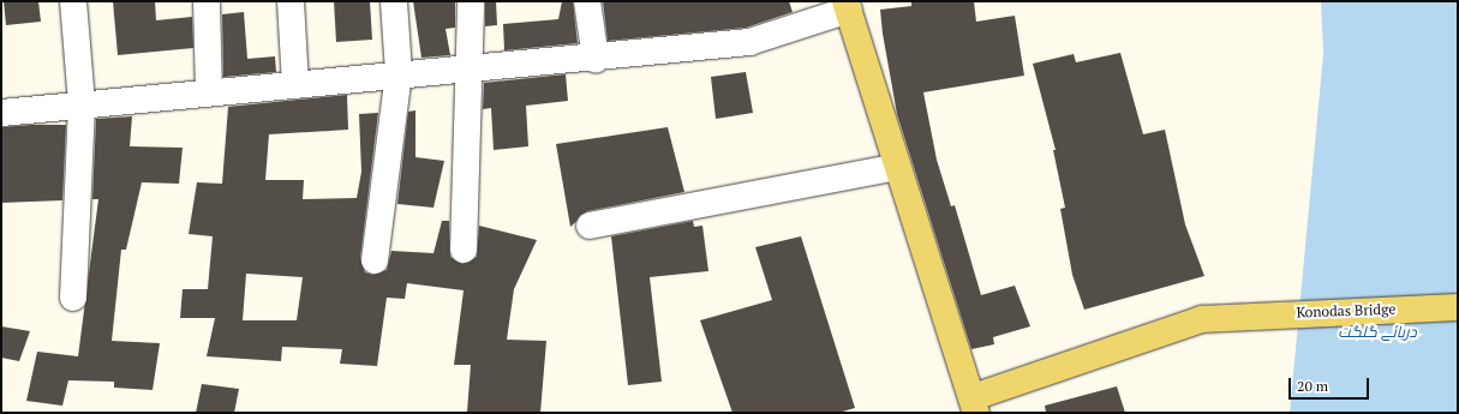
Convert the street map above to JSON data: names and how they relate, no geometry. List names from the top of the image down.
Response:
{
  "streets": {
    "main road": ["Konodas Bridge"]
  },
  "water": ["دریائے گلگت"],
  "scale_bar": "20 m"
}
